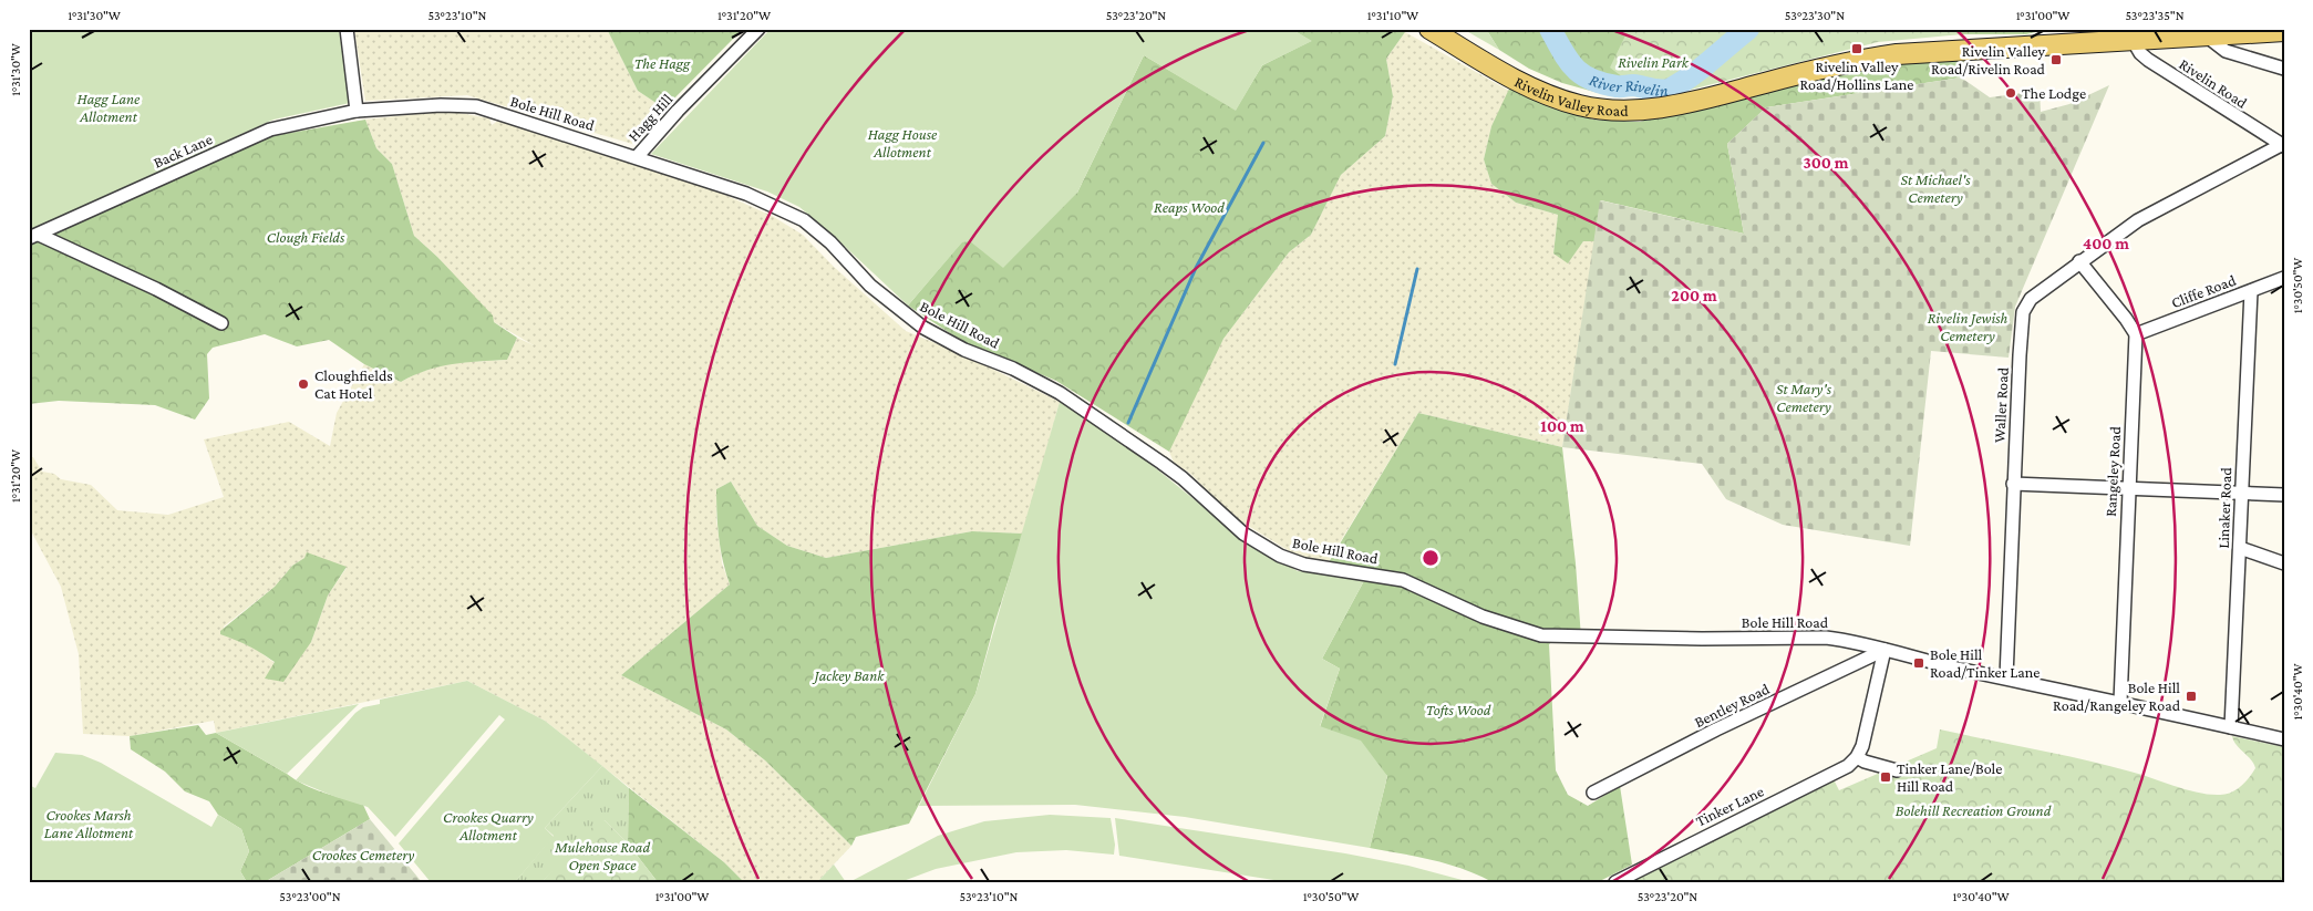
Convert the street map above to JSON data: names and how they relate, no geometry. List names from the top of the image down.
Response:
{
  "streets": {
    "main road": ["Rivelin Valley Road"],
    "street": [
      "Rivelin Road",
      "Bole Hill Road",
      "Hagg Hill",
      "Back Lane",
      "Cliffe Road",
      "Waller Road",
      "Rangeley Road",
      "Linaker Road",
      "Bentley Road",
      "Tinker Lane"
    ]
  },
  "crossings": [
    ["Rivelin Road", "Rivelin Valley Road"],
    ["Rivelin Road", "Waller Road"],
    ["Bole Hill Road", "Hagg Hill"],
    ["Bole Hill Road", "Back Lane"],
    ["Bole Hill Road", "Waller Road"],
    ["Bole Hill Road", "Rangeley Road"],
    ["Bole Hill Road", "Linaker Road"],
    ["Bole Hill Road", "Bentley Road"],
    ["Cliffe Road", "Rangeley Road"],
    ["Cliffe Road", "Linaker Road"]
  ],
  "water": ["River Rivelin"],
  "parks": [
    "Rivelin Park",
    "The Hagg",
    "Hagg Lane Allotment",
    "Hagg House Allotment",
    "St Michael's Cemetery",
    "Reaps Wood",
    "Clough Fields",
    "Rivelin Jewish Cemetery",
    "St Mary's Cemetery",
    "Jackey Bank",
    "Tofts Wood",
    "Bolehill Recreation Ground",
    "Crookes Marsh Lane Allotment",
    "Crookes Quarry Allotment",
    "Mulehouse Road Open Space",
    "Crookes Cemetery"
  ],
  "places": {
    "transit": [
      "Rivelin Valley Road/Hollins Lane",
      "Rivelin Valley Road/Rivelin Road",
      "Bole Hill Road/Tinker Lane",
      "Bole Hill Road/Rangeley Road",
      "Tinker Lane/Bole Hill Road"
    ],
    "other": ["The Lodge", "Cloughfields Cat Hotel"]
  },
  "coordinates": [
    "1°31'30\"W",
    "53°23'10\"N",
    "1°31'20\"W",
    "53°23'20\"N",
    "1°31'10\"W",
    "53°23'30\"N",
    "1°31'00\"W",
    "53°23'35\"N",
    "1°30'50\"W",
    "1°30'40\"W",
    "53°23'00\"N"
  ],
  "rings": [
    "300 m",
    "400 m",
    "200 m",
    "100 m"
  ]
}
